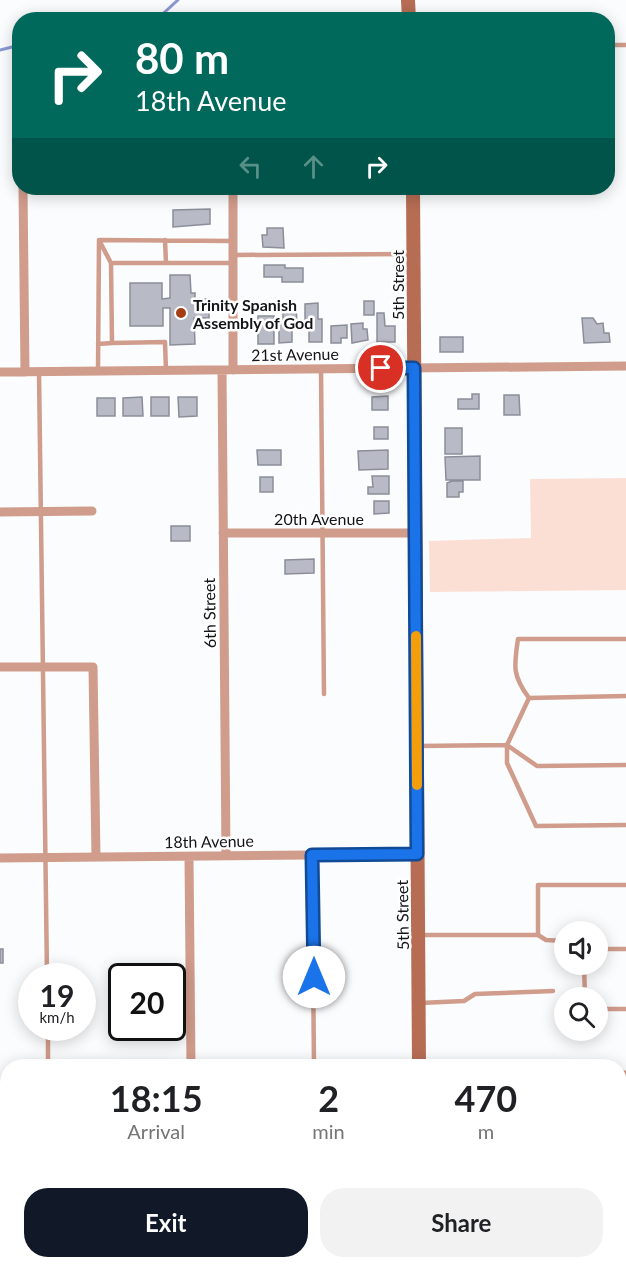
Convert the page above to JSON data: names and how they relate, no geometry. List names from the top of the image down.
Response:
{
  "streets": {
    "main road": ["5th Street"],
    "street": [
      "21st Avenue",
      "20th Avenue",
      "6th Street",
      "18th Avenue"
    ]
  },
  "crossings": [
    ["5th Street", "21st Avenue"],
    ["5th Street", "20th Avenue"],
    ["5th Street", "18th Avenue"],
    ["21st Avenue", "6th Street"],
    ["20th Avenue", "6th Street"],
    ["6th Street", "18th Avenue"]
  ],
  "places": ["Trinity Spanish Assembly of God"],
  "page": {
    "turn": ["80 m", "18th Avenue"],
    "speed": "19 km/h",
    "limit": "20",
    "eta": [
      "18:15",
      "Arrival",
      "2",
      "min",
      "470",
      "m"
    ],
    "buttons": ["Exit", "Share"]
  }
}
